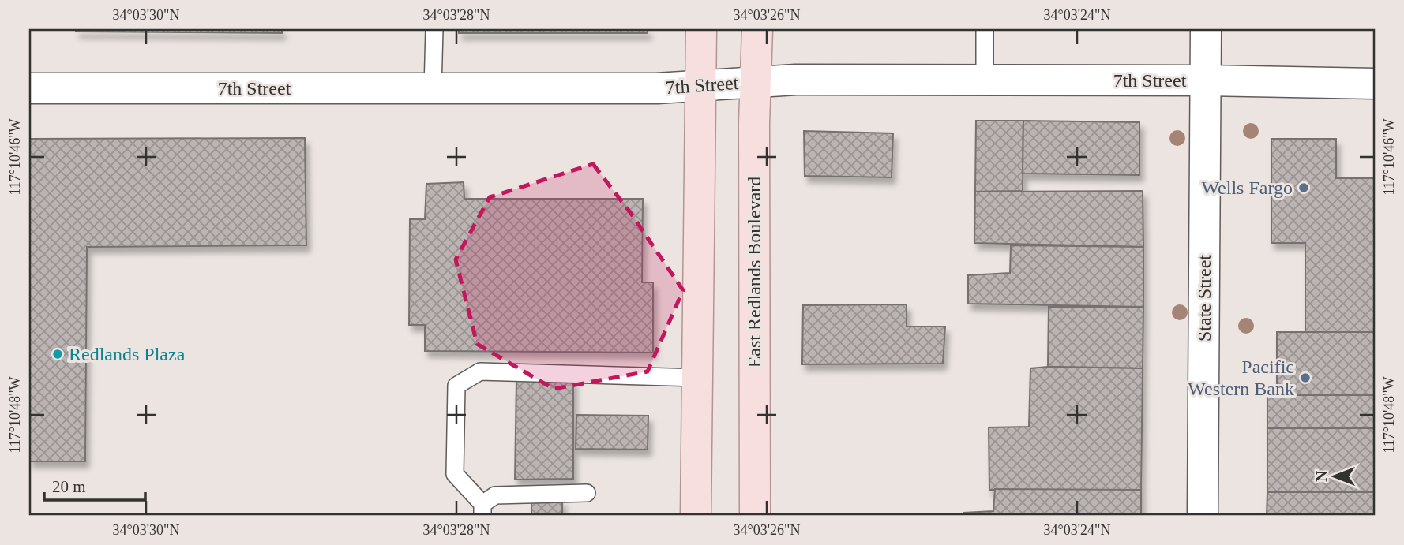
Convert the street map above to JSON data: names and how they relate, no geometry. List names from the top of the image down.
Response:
{
  "streets": {
    "main road": ["East Redlands Boulevard"],
    "street": ["7th Street", "State Street"]
  },
  "crossings": [
    ["7th Street", "East Redlands Boulevard"],
    ["7th Street", "State Street"]
  ],
  "places": ["Wells Fargo", "Redlands Plaza", "Pacific Western Bank"],
  "scale_bar": "20 m",
  "north": "left",
  "coordinates": [
    "34°03'30\"N",
    "34°03'28\"N",
    "34°03'26\"N",
    "34°03'24\"N",
    "117°10'46\"W",
    "117°10'48\"W"
  ]
}
